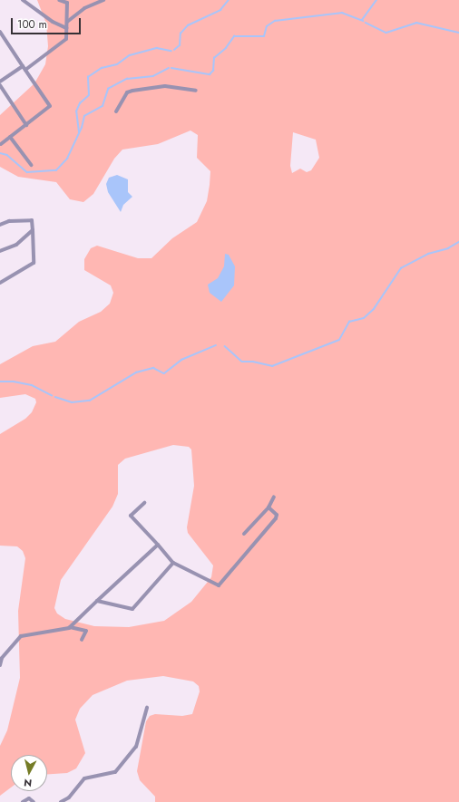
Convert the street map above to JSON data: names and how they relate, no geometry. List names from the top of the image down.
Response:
{
  "scale_bar": "100 m",
  "north": "bottom"
}
